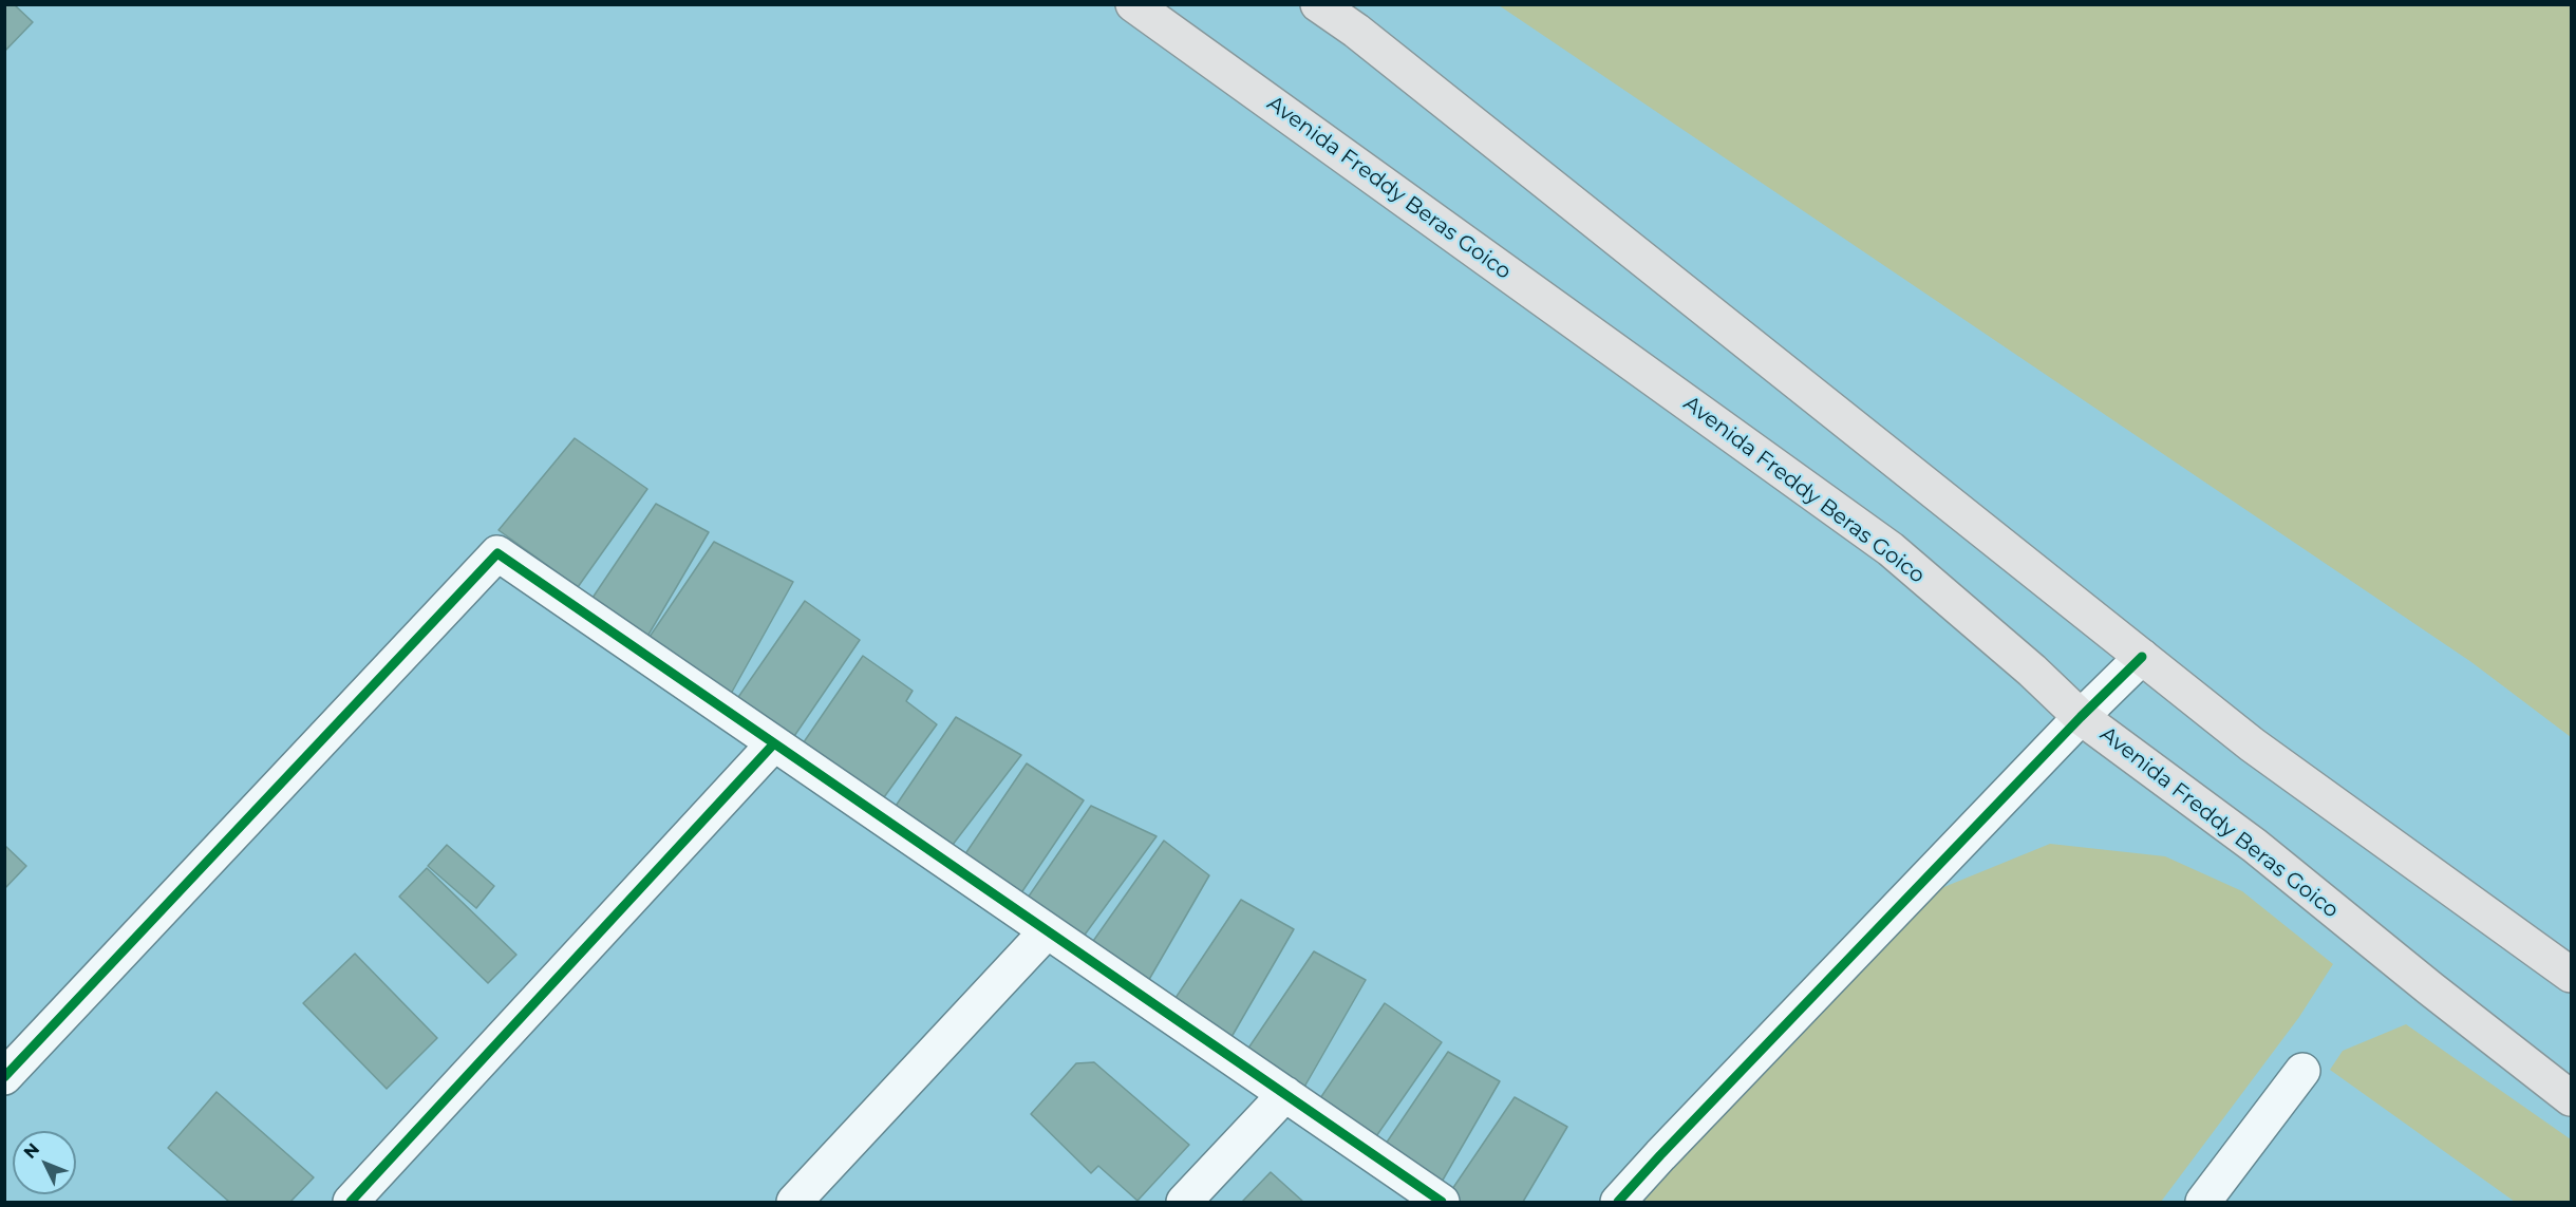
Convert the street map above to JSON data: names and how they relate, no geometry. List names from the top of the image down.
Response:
{
  "streets": {
    "main road": ["Avenida Freddy Beras Goico"]
  },
  "north": "top left"
}
